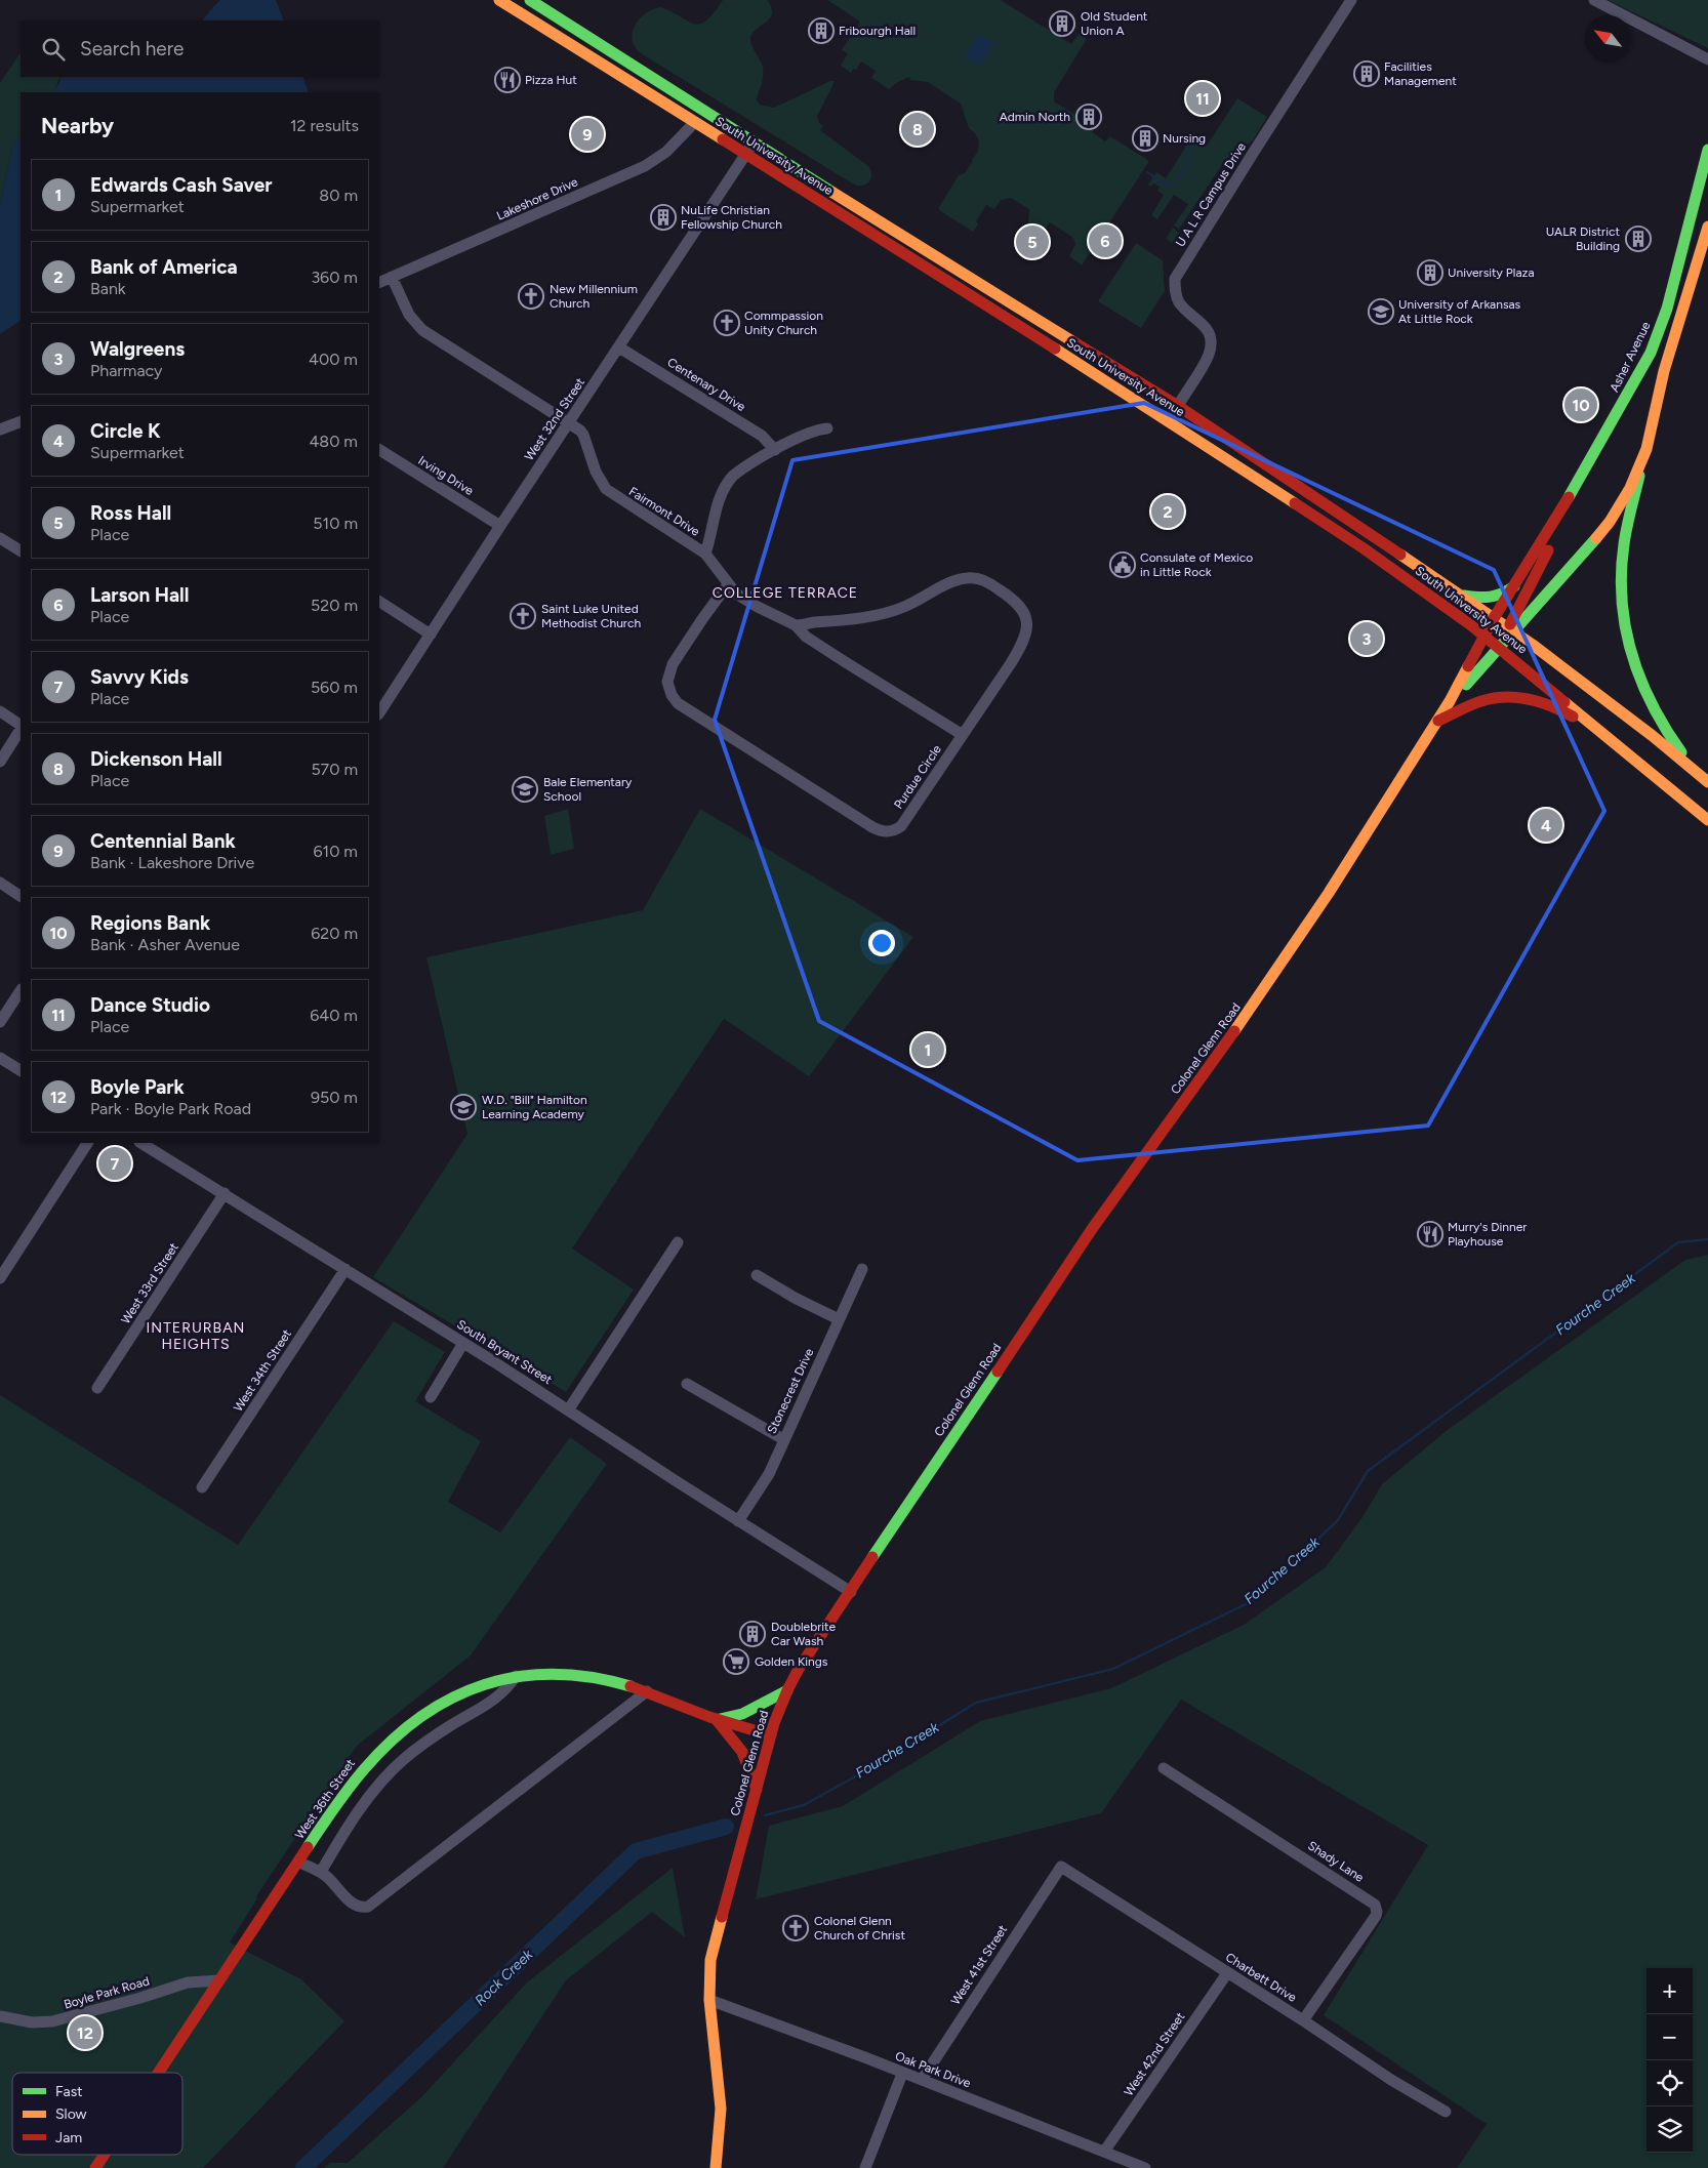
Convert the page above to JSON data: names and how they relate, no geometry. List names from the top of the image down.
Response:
{
  "streets": {
    "main road": [
      "South University Avenue",
      "Asher Avenue",
      "Colonel Glenn Road",
      "West 36th Street"
    ],
    "street": [
      "U A L R Campus Drive",
      "Lakeshore Drive",
      "Centenary Drive",
      "West 32nd Street",
      "Irving Drive",
      "Fairmont Drive",
      "Purdue Circle",
      "West 33rd Street",
      "South Bryant Street",
      "West 34th Street",
      "Stonecrest Drive",
      "Shady Lane",
      "West 41st Street",
      "Charbett Drive",
      "Boyle Park Road",
      "West 42nd Street",
      "Oak Park Drive"
    ]
  },
  "crossings": [
    ["South University Avenue", "U A L R Campus Drive"],
    ["South University Avenue", "Lakeshore Drive"],
    ["South University Avenue", "Asher Avenue"],
    ["South University Avenue", "West 32nd Street"],
    ["South University Avenue", "Colonel Glenn Road"],
    ["Lakeshore Drive", "Fairmont Drive"],
    ["Asher Avenue", "Colonel Glenn Road"],
    ["Centenary Drive", "West 32nd Street"],
    ["West 32nd Street", "Irving Drive"],
    ["West 32nd Street", "Fairmont Drive"],
    ["Fairmont Drive", "Purdue Circle"],
    ["Colonel Glenn Road", "South Bryant Street"],
    ["Colonel Glenn Road", "West 36th Street"],
    ["Colonel Glenn Road", "Oak Park Drive"],
    ["West 33rd Street", "South Bryant Street"],
    ["South Bryant Street", "West 34th Street"],
    ["South Bryant Street", "Stonecrest Drive"],
    ["West 36th Street", "Boyle Park Road"],
    ["Shady Lane", "Charbett Drive"],
    ["West 41st Street", "Charbett Drive"],
    ["West 41st Street", "Oak Park Drive"],
    ["Charbett Drive", "West 42nd Street"],
    ["West 42nd Street", "Oak Park Drive"]
  ],
  "districts": ["COLLEGE TERRACE", "INTERURBAN HEIGHTS"],
  "water": ["Fourche Creek", "Rock Creek"],
  "places": {
    "building": [
      "Old Student Union A",
      "Fribourgh Hall",
      "Facilities Management",
      "Admin North",
      "Nursing",
      "NuLife Christian Fellowship Church",
      "UALR District Building",
      "University Plaza",
      "Doublebrite Car Wash"
    ],
    "restaurant": ["Pizza Hut", "Murry's Dinner Playhouse"],
    "church": [
      "New Millennium Church",
      "Commpassion Unity Church",
      "Saint Luke United Methodist Church",
      "Colonel Glenn Church of Christ"
    ],
    "school or university": ["University of Arkansas At Little Rock", "Bale Elementary School", "W.D. \"Bill\" Hamilton Learning Academy"],
    "public building": ["Consulate of Mexico in Little Rock"],
    "supermarket": ["Golden Kings"]
  },
  "legend": ["Fast", "Slow", "Jam"],
  "north": "top left",
  "page": {
    "search": "Search here",
    "pins": [
      "11",
      "8",
      "9",
      "6",
      "5",
      "10",
      "2",
      "3",
      "4",
      "1",
      "7",
      "12"
    ],
    "heading": ["Nearby", "12 results"],
    "list": [
      {
        "mark": "1",
        "name": "Edwards Cash Saver",
        "note": "Supermarket",
        "value": "80 m"
      },
      {
        "mark": "2",
        "name": "Bank of America",
        "note": "Bank",
        "value": "360 m"
      },
      {
        "mark": "3",
        "name": "Walgreens",
        "note": "Pharmacy",
        "value": "400 m"
      },
      {
        "mark": "4",
        "name": "Circle K",
        "note": "Supermarket",
        "value": "480 m"
      },
      {
        "mark": "5",
        "name": "Ross Hall",
        "note": "Place",
        "value": "510 m"
      },
      {
        "mark": "6",
        "name": "Larson Hall",
        "note": "Place",
        "value": "520 m"
      },
      {
        "mark": "7",
        "name": "Savvy Kids",
        "note": "Place",
        "value": "560 m"
      },
      {
        "mark": "8",
        "name": "Dickenson Hall",
        "note": "Place",
        "value": "570 m"
      },
      {
        "mark": "9",
        "name": "Centennial Bank",
        "note": "Bank · Lakeshore Drive",
        "value": "610 m"
      },
      {
        "mark": "10",
        "name": "Regions Bank",
        "note": "Bank · Asher Avenue",
        "value": "620 m"
      },
      {
        "mark": "11",
        "name": "Dance Studio",
        "note": "Place",
        "value": "640 m"
      },
      {
        "mark": "12",
        "name": "Boyle Park",
        "note": "Park · Boyle Park Road",
        "value": "950 m"
      }
    ],
    "map_buttons": ["+", "−"]
  }
}
